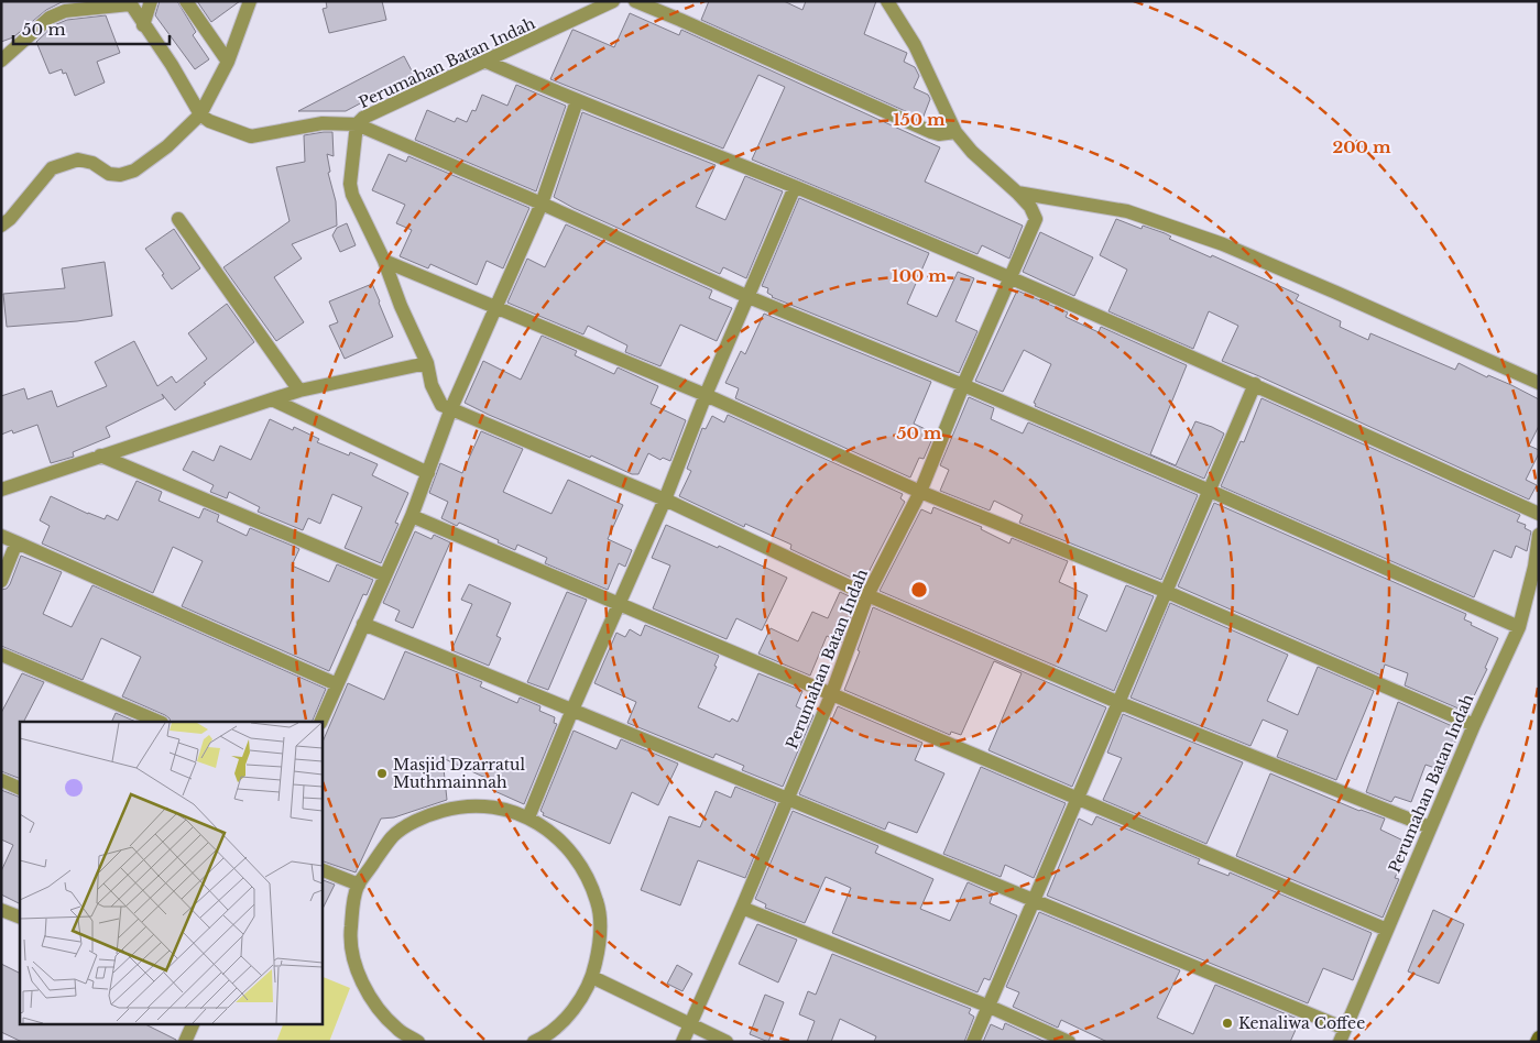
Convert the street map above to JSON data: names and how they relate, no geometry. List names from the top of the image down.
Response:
{
  "streets": {
    "street": ["Perumahan Batan Indah"]
  },
  "places": ["Masjid Dzarratul Muthmainnah", "Kenaliwa Coffee"],
  "scale_bar": "50 m",
  "rings": [
    "150 m",
    "200 m",
    "100 m",
    "50 m"
  ]
}
